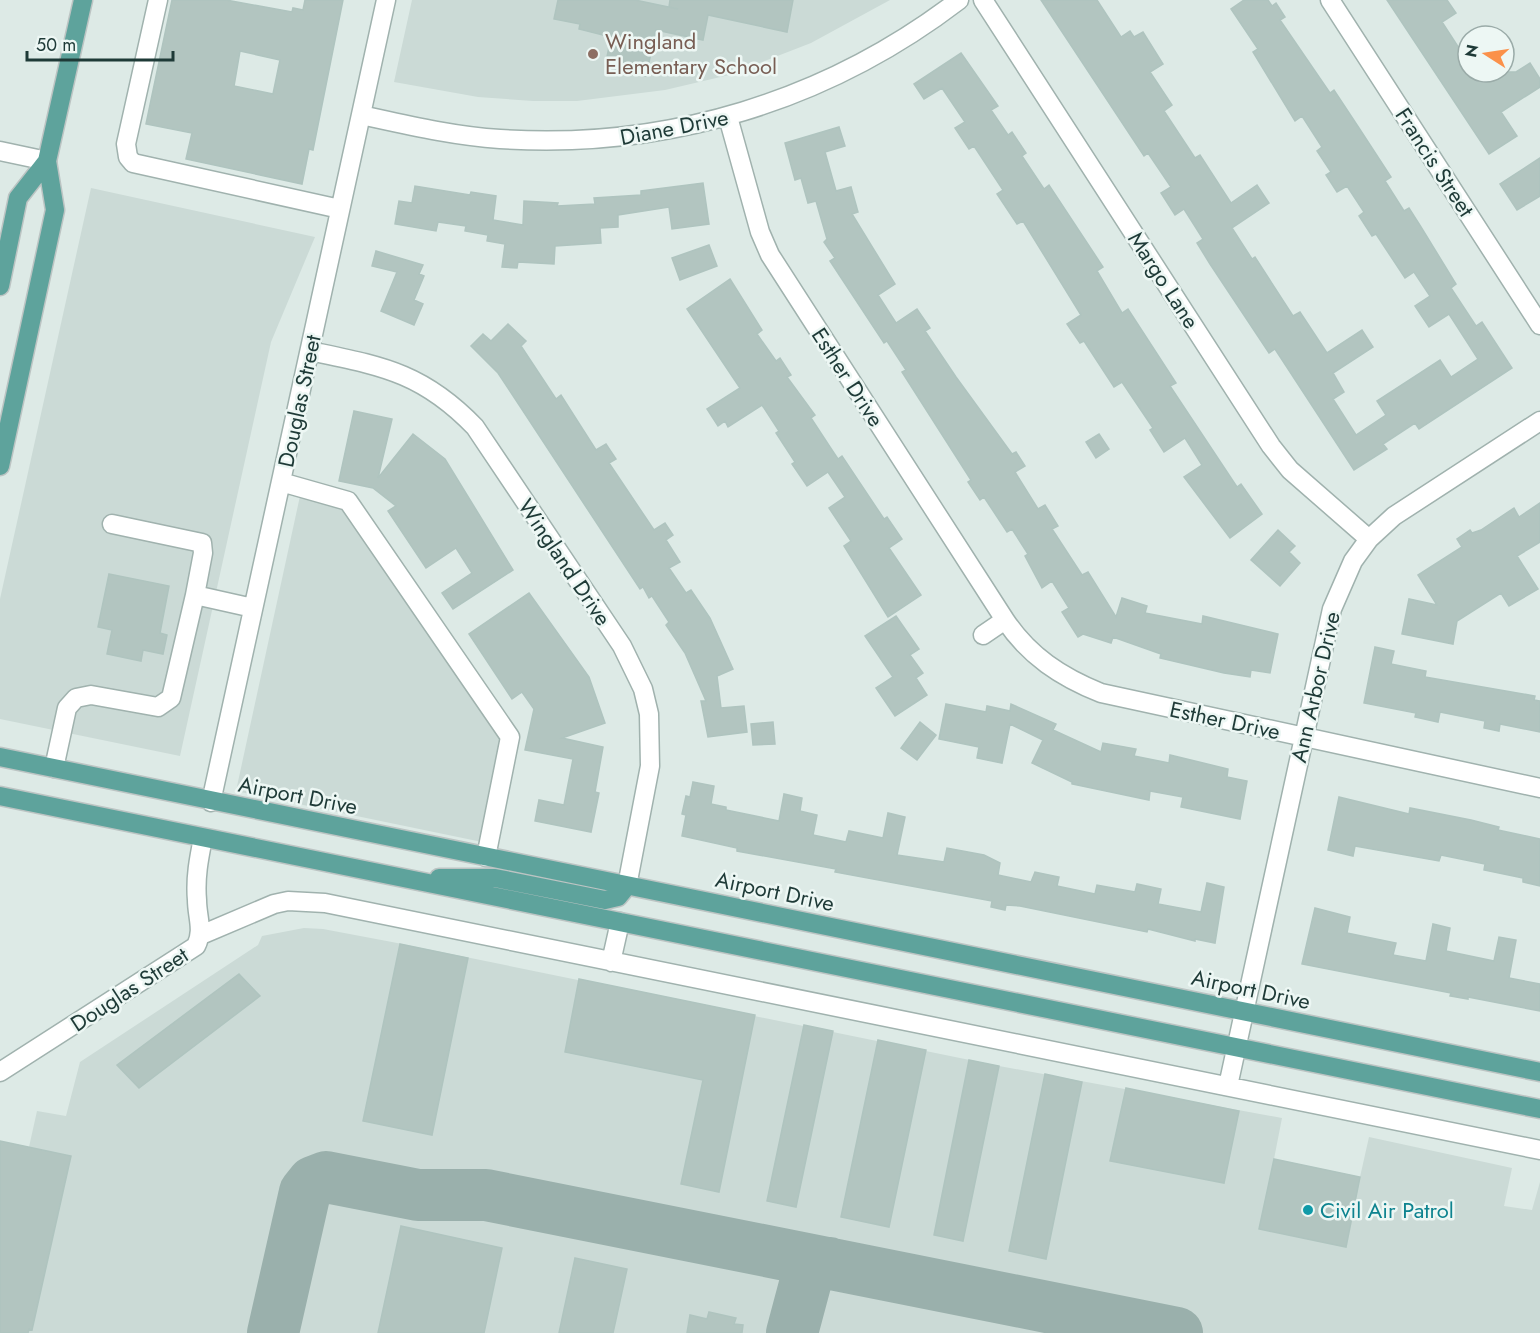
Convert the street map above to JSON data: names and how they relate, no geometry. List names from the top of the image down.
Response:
{
  "streets": {
    "main road": ["Airport Drive"],
    "street": [
      "Diane Drive",
      "Francis Street",
      "Margo Lane",
      "Esther Drive",
      "Douglas Street",
      "Wingland Drive",
      "Ann Arbor Drive"
    ]
  },
  "crossings": [
    ["Diane Drive", "Esther Drive"],
    ["Diane Drive", "Douglas Street"],
    ["Margo Lane", "Ann Arbor Drive"],
    ["Esther Drive", "Ann Arbor Drive"],
    ["Douglas Street", "Wingland Drive"],
    ["Douglas Street", "Airport Drive"],
    ["Wingland Drive", "Airport Drive"],
    ["Ann Arbor Drive", "Airport Drive"]
  ],
  "places": ["Wingland Elementary School", "Civil Air Patrol"],
  "scale_bar": "50 m",
  "north": "left"
}
